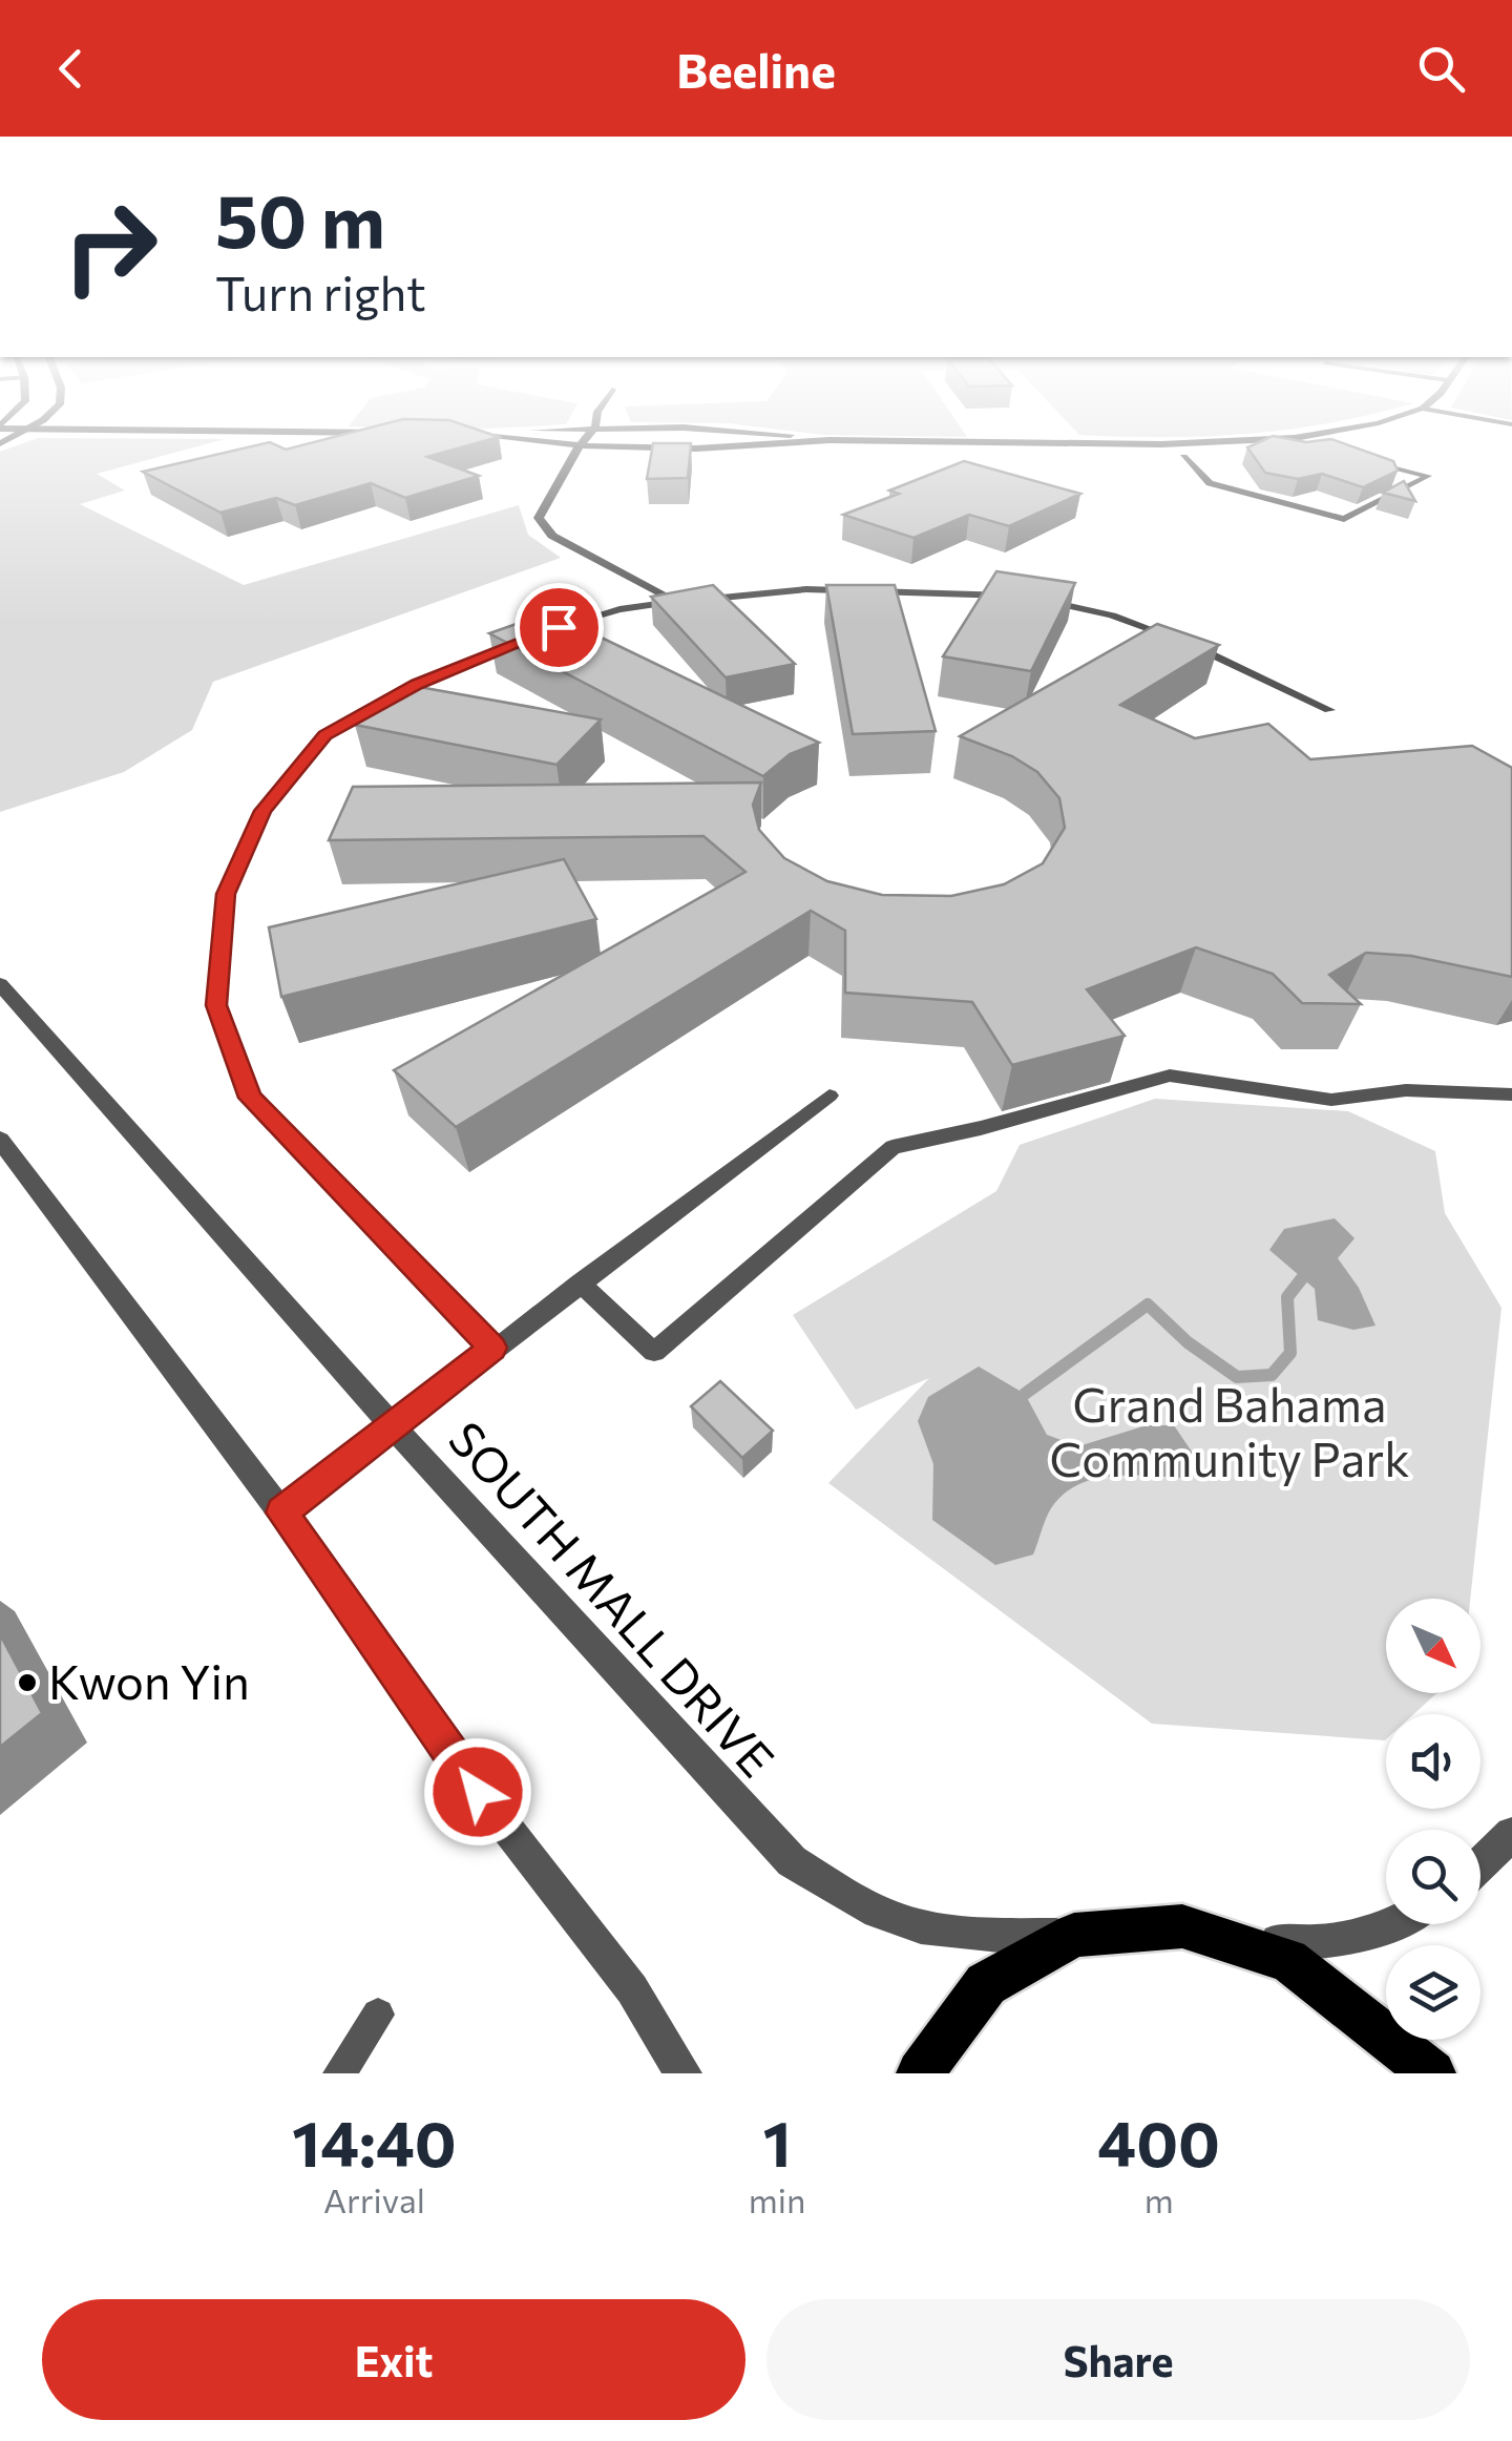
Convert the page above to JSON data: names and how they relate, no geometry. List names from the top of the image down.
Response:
{
  "streets": {
    "street": ["SOUTH MALL DRIVE"]
  },
  "parks": ["Grand Bahama Community Park"],
  "places": ["Kwon Yin"],
  "north": "bottom right",
  "page": {
    "header": "Beeline",
    "turn": ["50 m", "Turn right"],
    "eta": [
      "14:40",
      "Arrival",
      "1",
      "min",
      "400",
      "m"
    ],
    "buttons": ["Exit", "Share"]
  }
}
